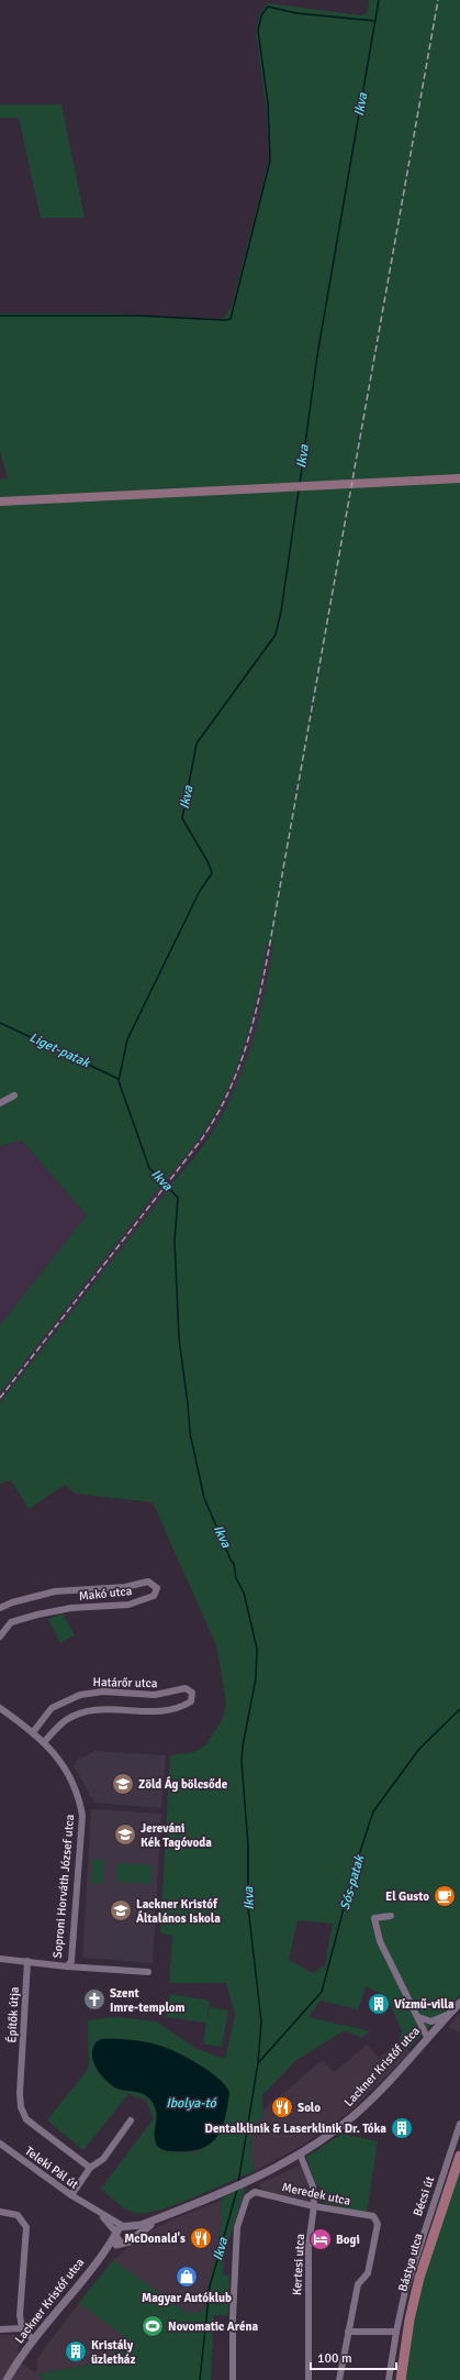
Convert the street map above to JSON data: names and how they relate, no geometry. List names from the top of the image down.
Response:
{
  "streets": {
    "main road": ["Bástya utca"],
    "street": [
      "Makó utca",
      "Határőr utca",
      "Soproni Horváth József utca",
      "Építők útja",
      "Lackner Kristóf utca",
      "Teleki Pál út",
      "Meredek utca",
      "Bécsi út",
      "Kertesi utca"
    ]
  },
  "crossings": [
    ["Határőr utca", "Soproni Horváth József utca"],
    ["Lackner Kristóf utca", "Kertesi utca"],
    ["Meredek utca", "Kertesi utca"]
  ],
  "water": [
    "Ikva",
    "Liget-patak",
    "Sós-patak",
    "Ibolya-tó"
  ],
  "places": {
    "school or university": ["Zöld Ág bölcsőde", "Jereváni Kék Tagóvoda", "Lackner Kristóf Általános Iskola"],
    "cafe": ["El Gusto"],
    "church": ["Szent Imre-templom"],
    "building": ["Vízmű-villa", "Dentalklinik & Laserklinik Dr. Tóka", "Kristály üzletház"],
    "restaurant": ["Solo", "McDonald's"],
    "hotel": ["Bogi"],
    "shop": ["Magyar Autóklub"],
    "sports": ["Novomatic Aréna"]
  },
  "scale_bar": "100 m"
}
